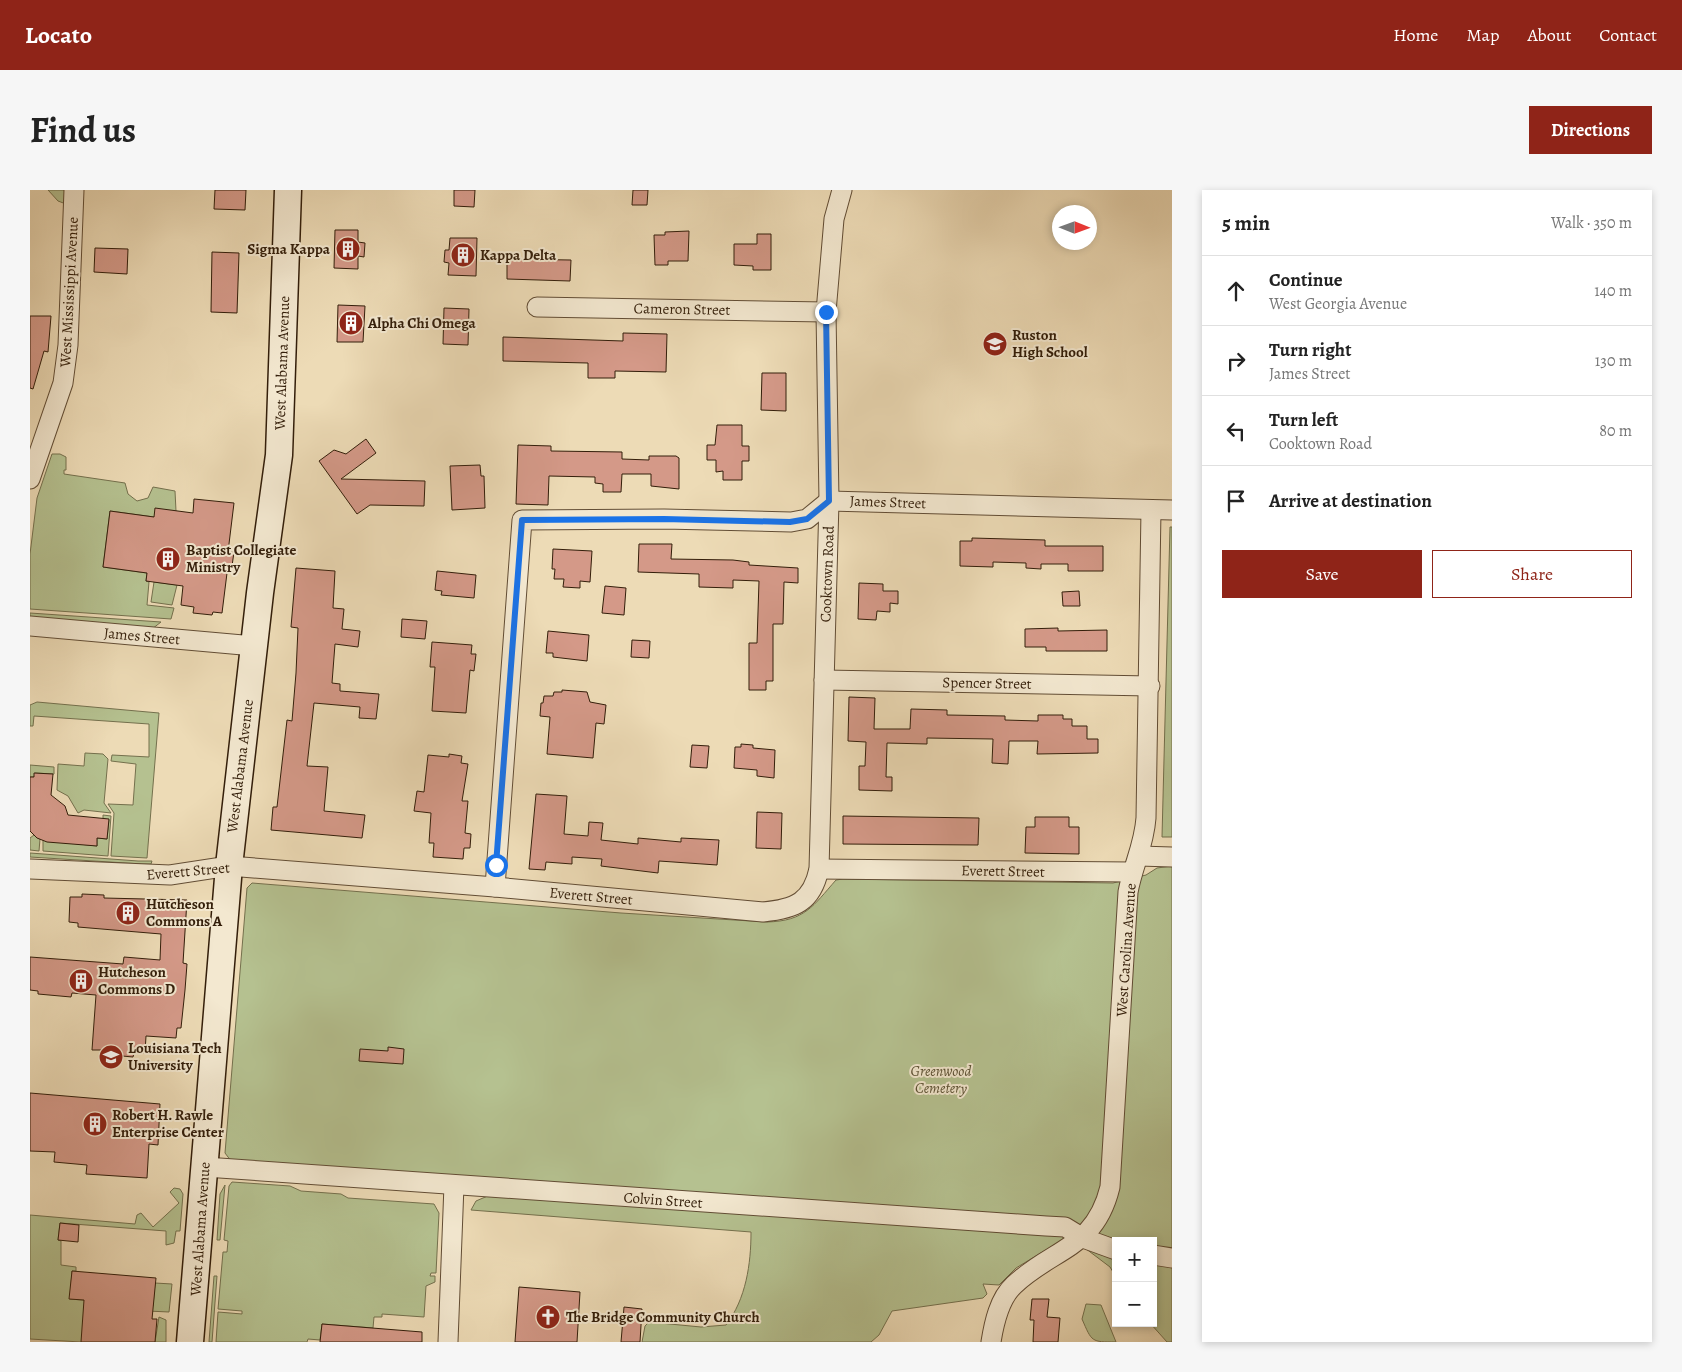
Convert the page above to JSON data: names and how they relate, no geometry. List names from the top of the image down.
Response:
{
  "streets": {
    "main road": ["West Alabama Avenue"],
    "street": [
      "West Mississippi Avenue",
      "Cameron Street",
      "James Street",
      "Cooktown Road",
      "Spencer Street",
      "Everett Street",
      "West Carolina Avenue",
      "Colvin Street"
    ]
  },
  "crossings": [
    ["Cameron Street", "Cooktown Road"],
    ["West Alabama Avenue", "James Street"],
    ["West Alabama Avenue", "Everett Street"],
    ["West Alabama Avenue", "Colvin Street"],
    ["James Street", "Cooktown Road"],
    ["James Street", "Everett Street"],
    ["James Street", "West Carolina Avenue"],
    ["Cooktown Road", "Spencer Street"],
    ["Cooktown Road", "Everett Street"],
    ["Spencer Street", "West Carolina Avenue"],
    ["Everett Street", "West Carolina Avenue"],
    ["West Carolina Avenue", "Colvin Street"]
  ],
  "parks": ["Greenwood Cemetery"],
  "places": {
    "building": [
      "Sigma Kappa",
      "Kappa Delta",
      "Alpha Chi Omega",
      "Baptist Collegiate Ministry",
      "Hutcheson Commons A",
      "Hutcheson Commons D",
      "Robert H. Rawle Enterprise Center"
    ],
    "school or university": ["Ruston High School", "Louisiana Tech University"],
    "church": ["The Bridge Community Church"]
  },
  "north": "right",
  "page": {
    "header": "Locato",
    "nav": [
      "Home",
      "Map",
      "About",
      "Contact"
    ],
    "title": "Find us",
    "buttons": [
      "Directions",
      ["Save", "Share"]
    ],
    "heading": ["5 min", "Walk · 350 m"],
    "list": [
      ["Continue", "West Georgia Avenue", "140 m"],
      ["Turn right", "James Street", "130 m"],
      ["Turn left", "Cooktown Road", "80 m"],
      "Arrive at destination"
    ],
    "map_buttons": ["+", "−"]
  }
}
